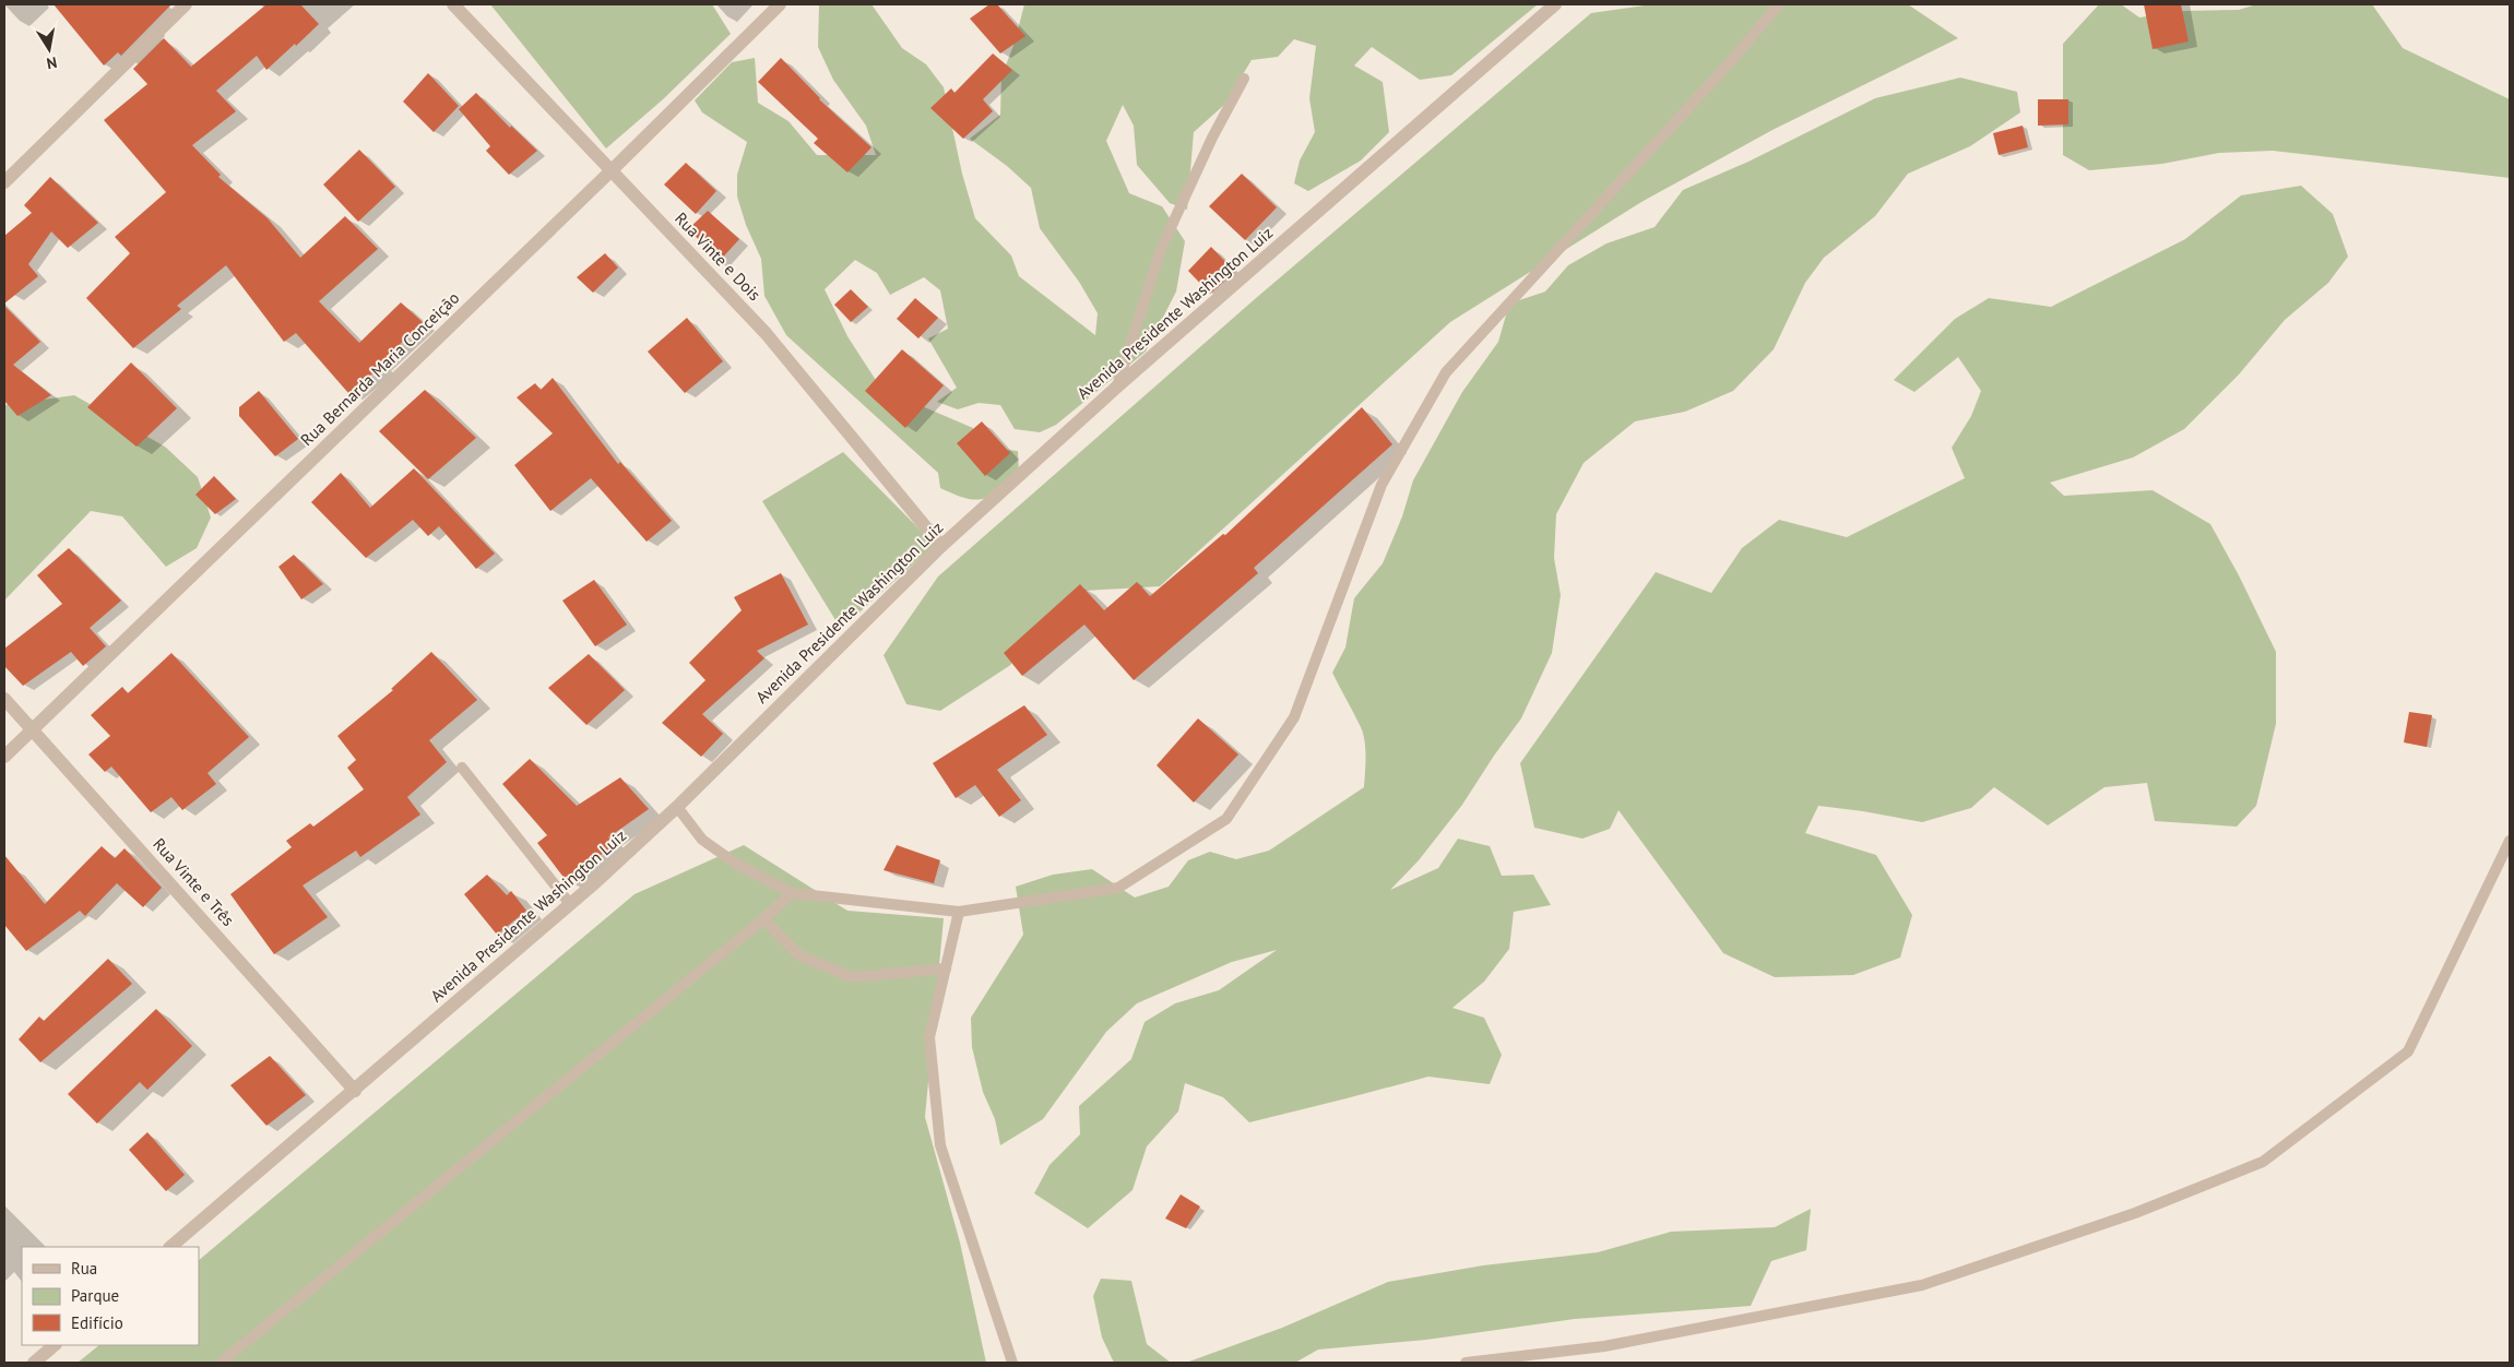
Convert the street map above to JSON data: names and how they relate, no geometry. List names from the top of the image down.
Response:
{
  "streets": {
    "street": [
      "Rua Vinte e Dois",
      "Avenida Presidente Washington Luiz",
      "Rua Bernarda Maria Conceição",
      "Rua Vinte e Três"
    ]
  },
  "crossings": [
    ["Rua Vinte e Dois", "Avenida Presidente Washington Luiz"],
    ["Rua Vinte e Dois", "Rua Bernarda Maria Conceição"],
    ["Avenida Presidente Washington Luiz", "Rua Vinte e Três"],
    ["Rua Bernarda Maria Conceição", "Rua Vinte e Três"]
  ],
  "legend": ["Rua", "Parque", "Edifício"],
  "north": "bottom"
}
